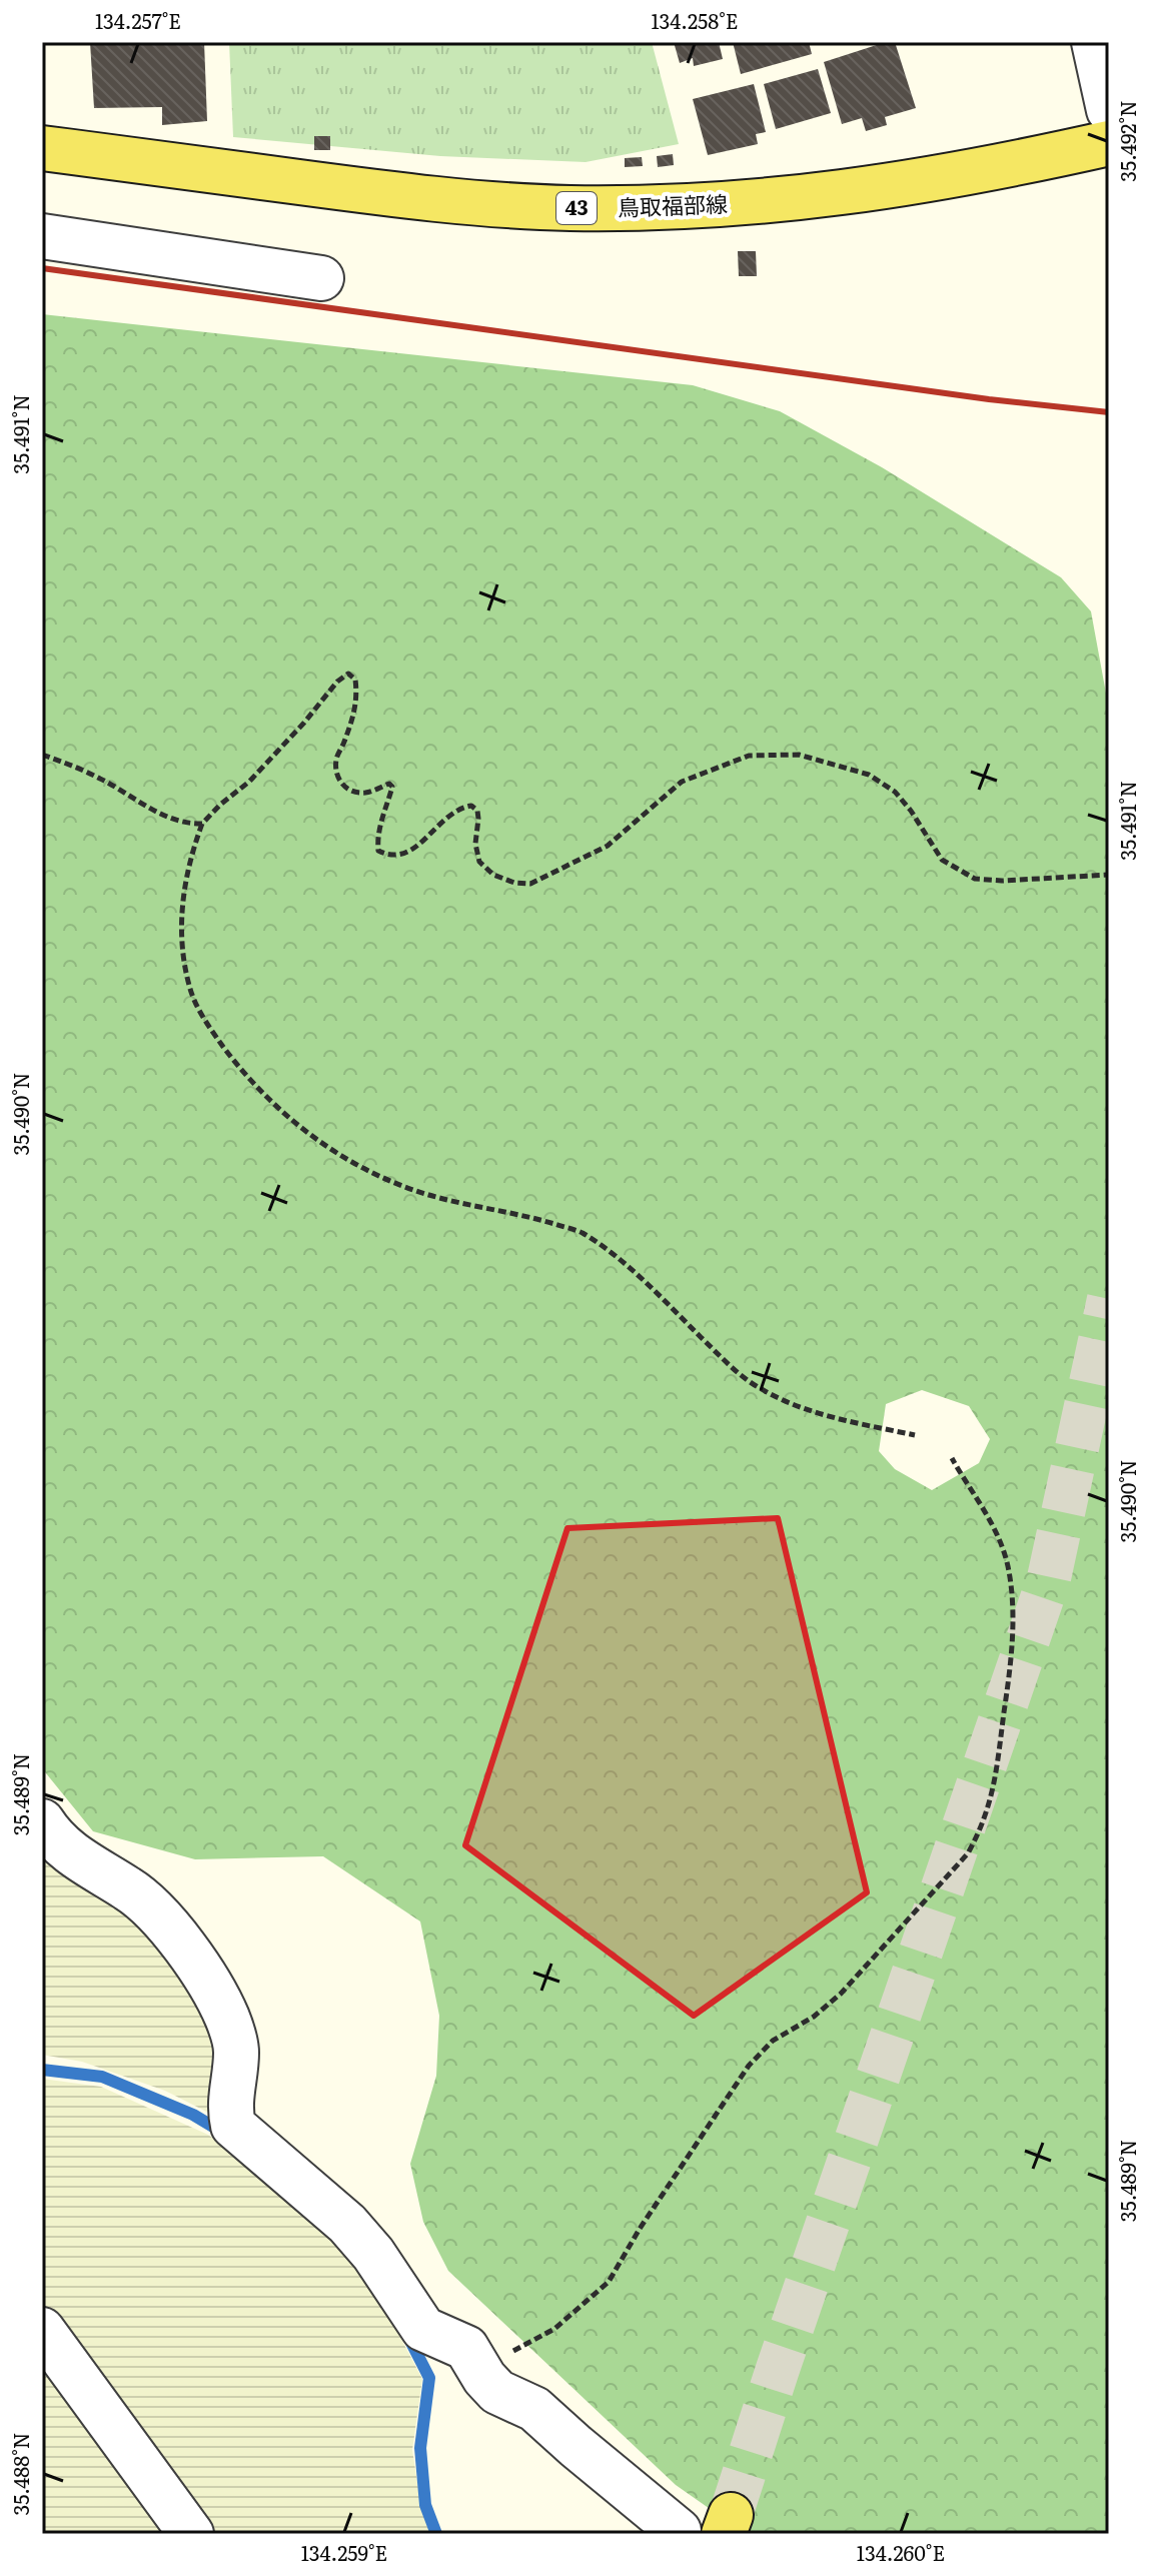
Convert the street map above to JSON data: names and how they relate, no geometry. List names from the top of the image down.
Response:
{
  "streets": {
    "main road": ["鳥取福部線", "43"]
  },
  "coordinates": [
    "134.257°E",
    "134.258°E",
    "35.492°N",
    "35.491°N",
    "35.490°N",
    "35.489°N",
    "35.488°N",
    "134.259°E",
    "134.260°E"
  ]
}
